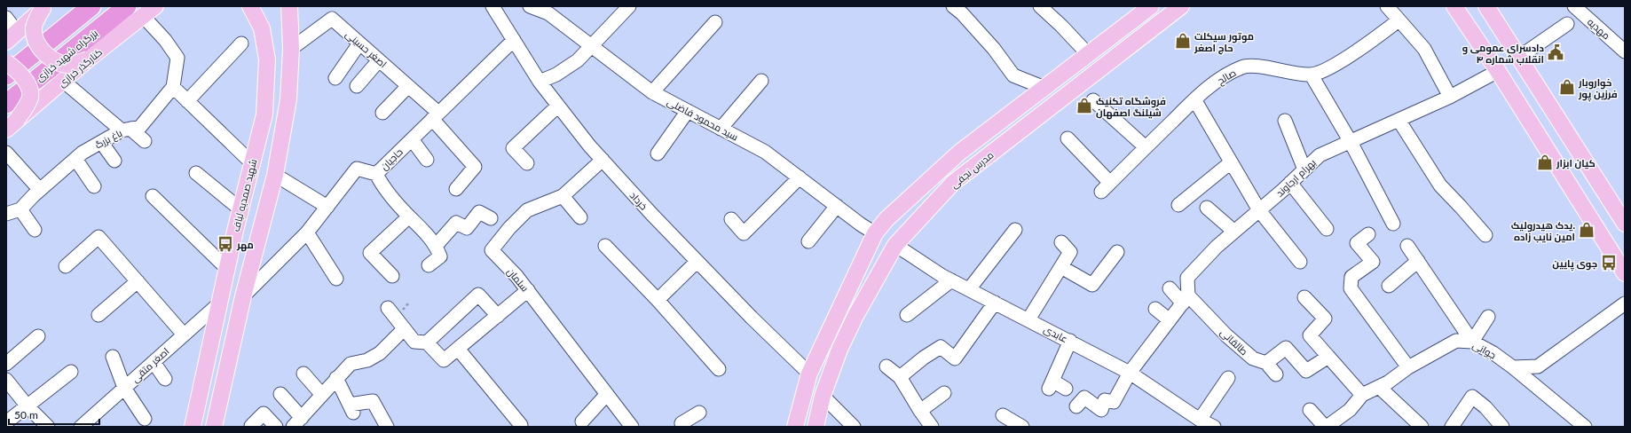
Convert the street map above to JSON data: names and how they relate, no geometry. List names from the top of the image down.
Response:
{
  "streets": {
    "highway": ["بزرگراه شهید خرازی"],
    "main road": ["کنارگذر خرازی", "مدرس نجفی", "شهید صمدیه لباف"],
    "street": [
      "مهدیه",
      "اصغر حسینی",
      "صالح",
      "سید محمود فاضلی",
      "باغ بزرگ",
      "حاجیان",
      "بهرام ارجاوند",
      "خرداد",
      "سلمان",
      "عابدی",
      "طالقانی",
      "جوانی",
      "اصغر متقی"
    ]
  },
  "crossings": [
    ["اصغر حسینی", "حاجیان"],
    ["سید محمود فاضلی", "مدرس نجفی"],
    ["حاجیان", "خرداد"],
    ["مدرس نجفی", "خرداد"],
    ["مدرس نجفی", "عابدی"],
    ["بهرام ارجاوند", "طالقانی"],
    ["شهید صمدیه لباف", "اصغر متقی"],
    ["خرداد", "سلمان"]
  ],
  "places": {
    "shop": [
      "موتور سیکلت حاج اصغر",
      "خواروبار فرزین پور",
      "فروشگاه تکنیک شیلنگ اصفهان",
      "کیان ابزار",
      "یدک هیدرولیک. امین نایب زاده"
    ],
    "public building": ["دادسرای عمومی و انقلاب شماره ۴"],
    "bus stop": ["مهر", "جوی پایین"]
  },
  "scale_bar": "50 m"
}
